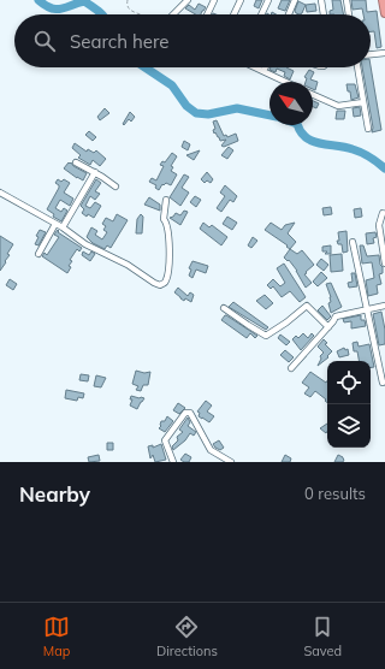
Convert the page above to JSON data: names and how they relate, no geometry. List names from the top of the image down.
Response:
{
  "north": "top left",
  "page": {
    "search": "Search here",
    "heading": ["Nearby", "0 results"],
    "nav": ["Map", "Directions", "Saved"]
  }
}
